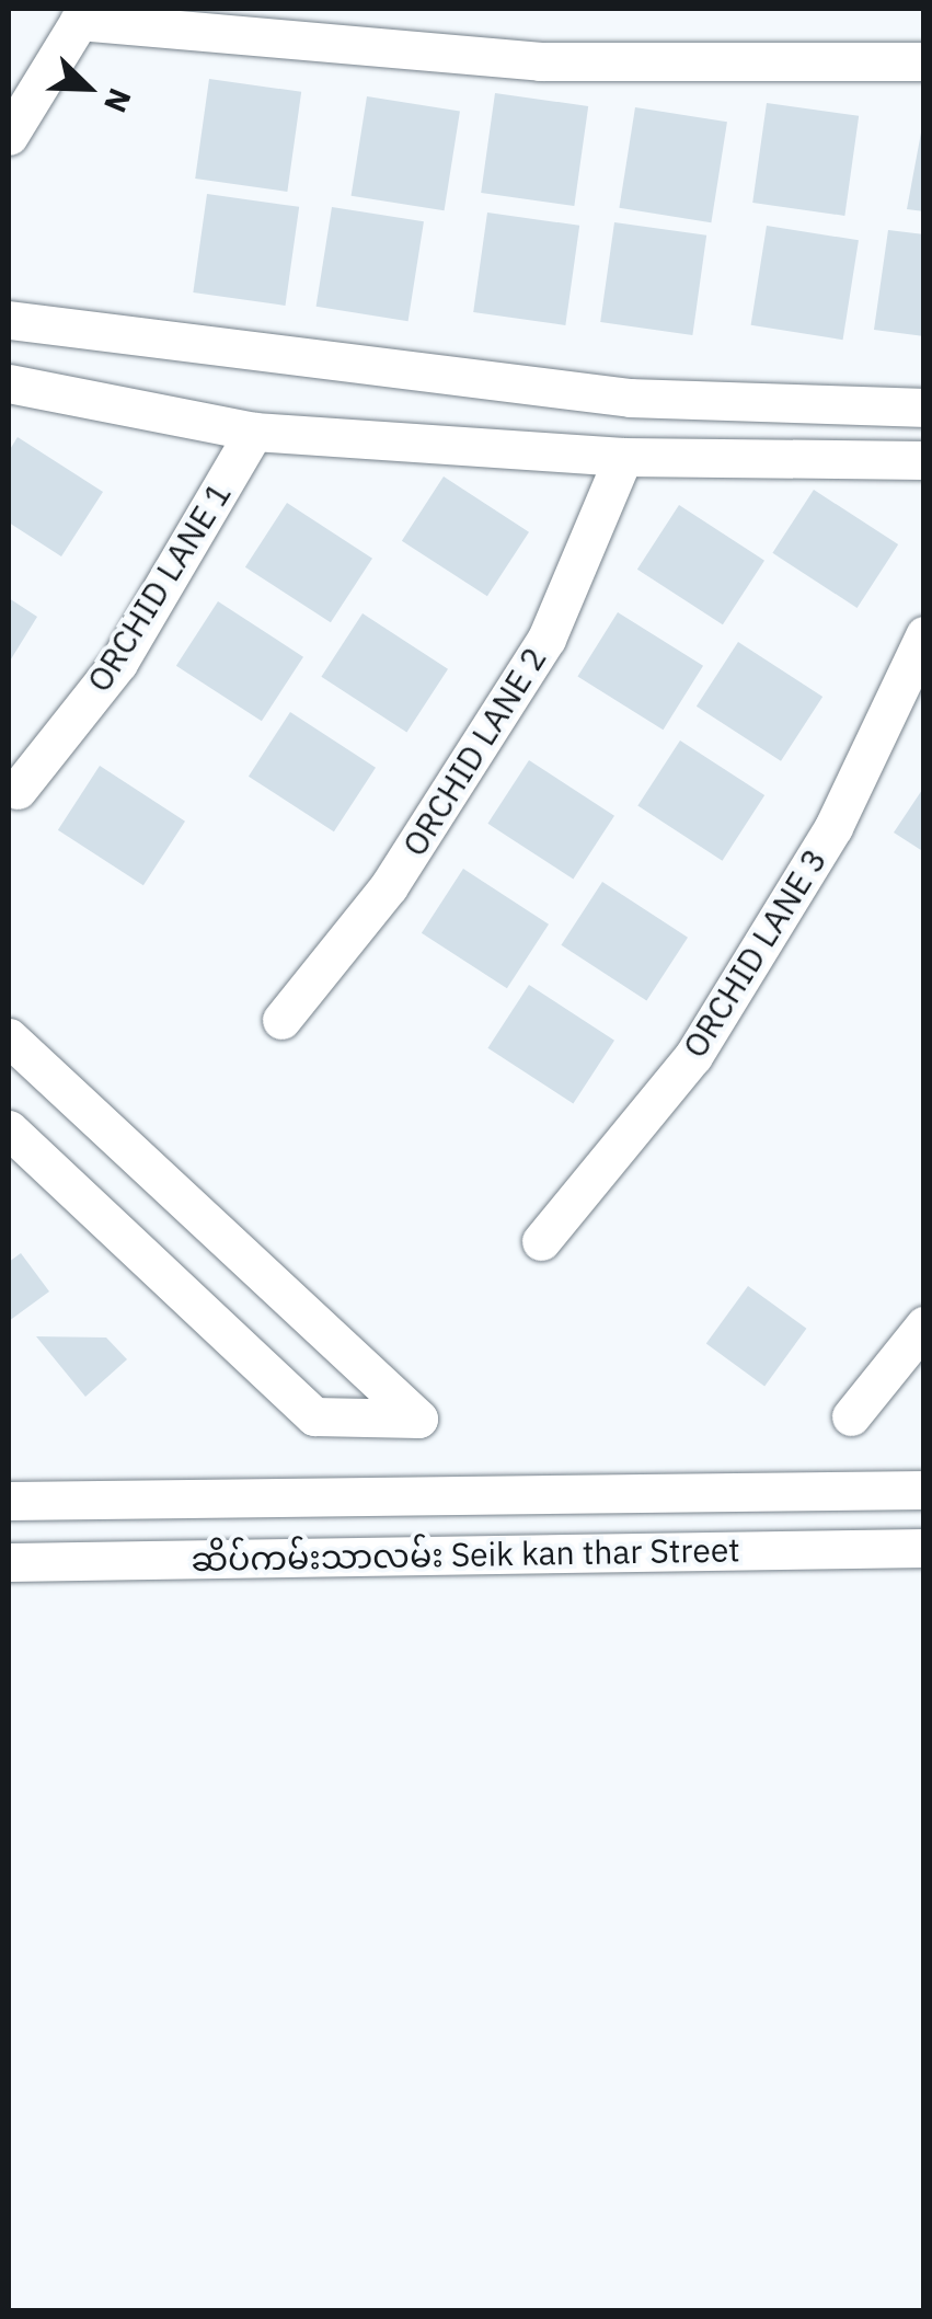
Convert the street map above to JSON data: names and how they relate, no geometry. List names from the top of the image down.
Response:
{
  "streets": {
    "street": [
      "ORCHID LANE 1",
      "ORCHID LANE 2",
      "ORCHID LANE 3",
      "ဆိပ်ကမ်းသာလမ်း Seik kan thar Street"
    ]
  },
  "north": "bottom right"
}
